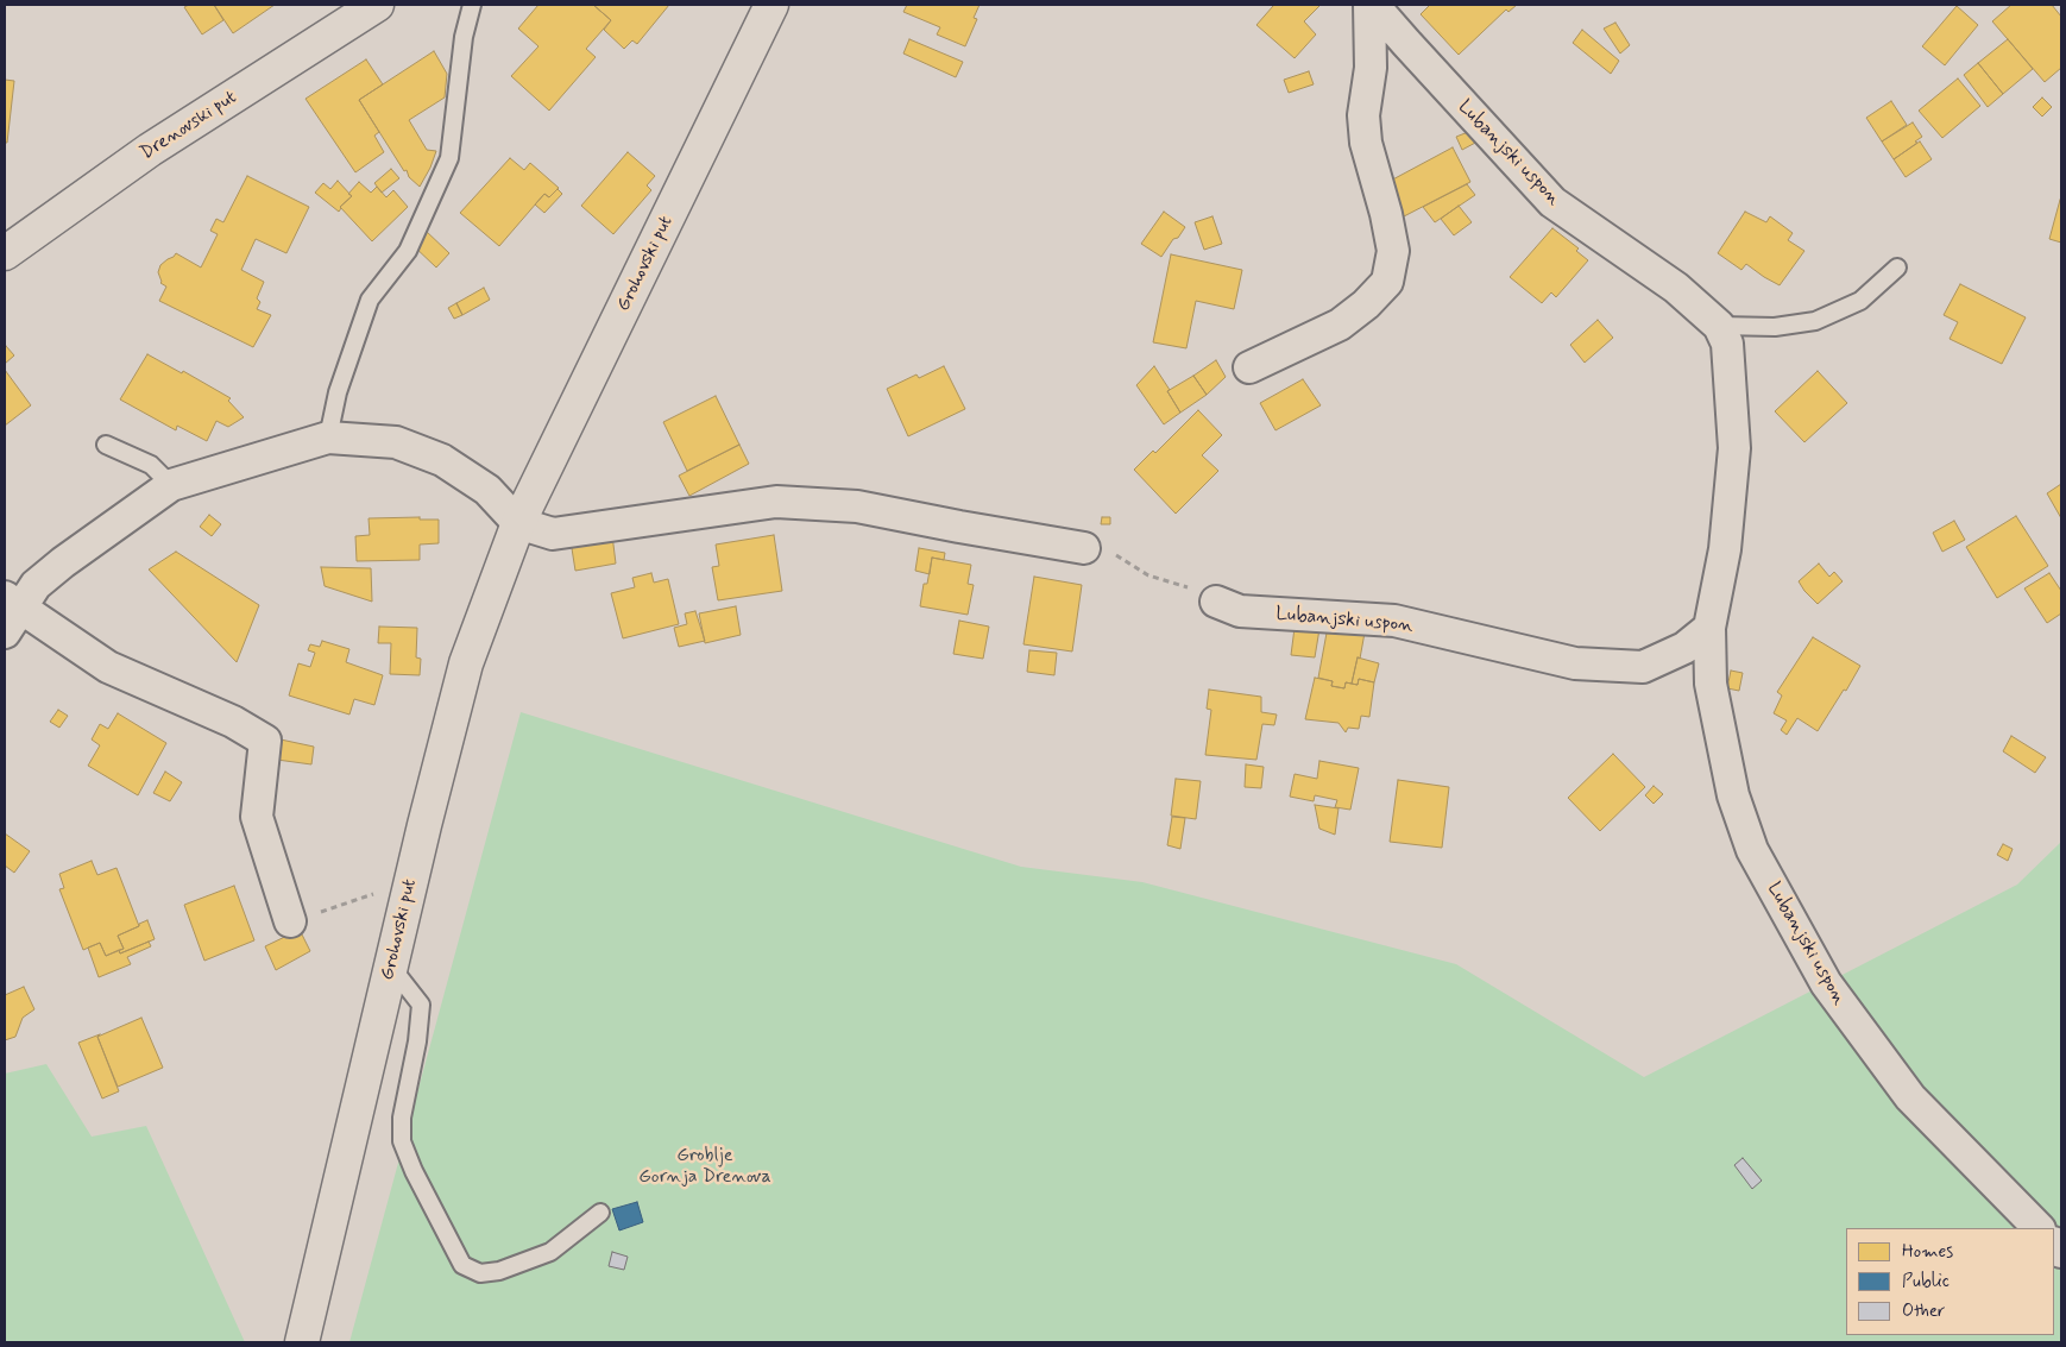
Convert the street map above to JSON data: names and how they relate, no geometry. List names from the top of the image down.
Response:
{
  "streets": {
    "main road": ["Drenovski put", "Grohovski put"],
    "street": ["Lubanjski uspon"]
  },
  "parks": ["Groblje Gornja Drenova"],
  "legend": ["Homes", "Public", "Other"]
}
